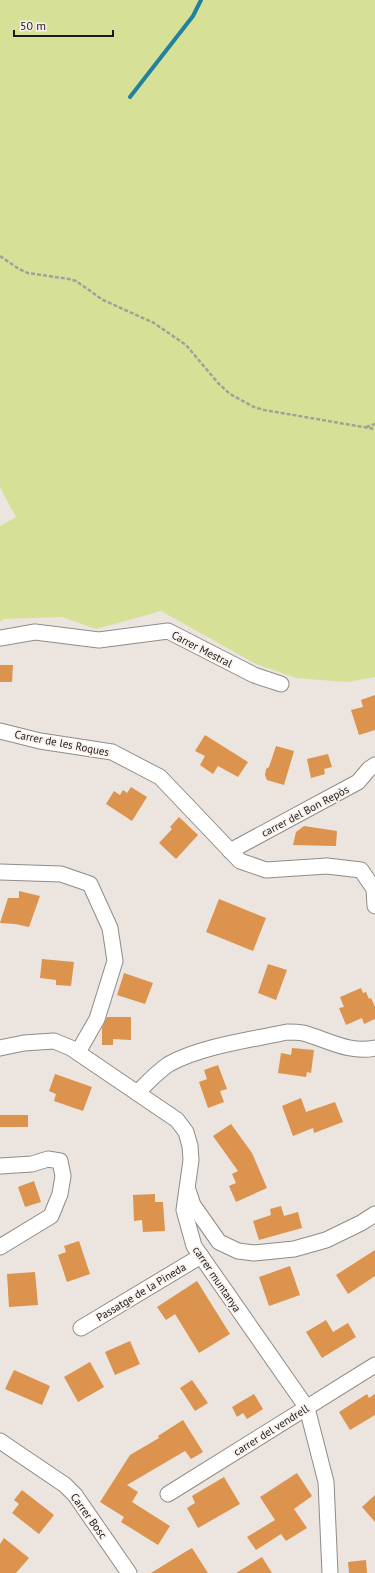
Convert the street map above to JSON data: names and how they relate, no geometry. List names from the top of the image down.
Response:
{
  "streets": {
    "street": [
      "Carrer Mestral",
      "Carrer de les Roques",
      "carrer del Bon Repòs",
      "carrer muntanya",
      "Passatge de la Pineda",
      "carrer del vendrell",
      "Carrer Bosc"
    ]
  },
  "crossings": [
    ["Carrer de les Roques", "carrer del Bon Repòs"],
    ["carrer muntanya", "Passatge de la Pineda"],
    ["carrer muntanya", "carrer del vendrell"]
  ],
  "scale_bar": "50 m"
}
